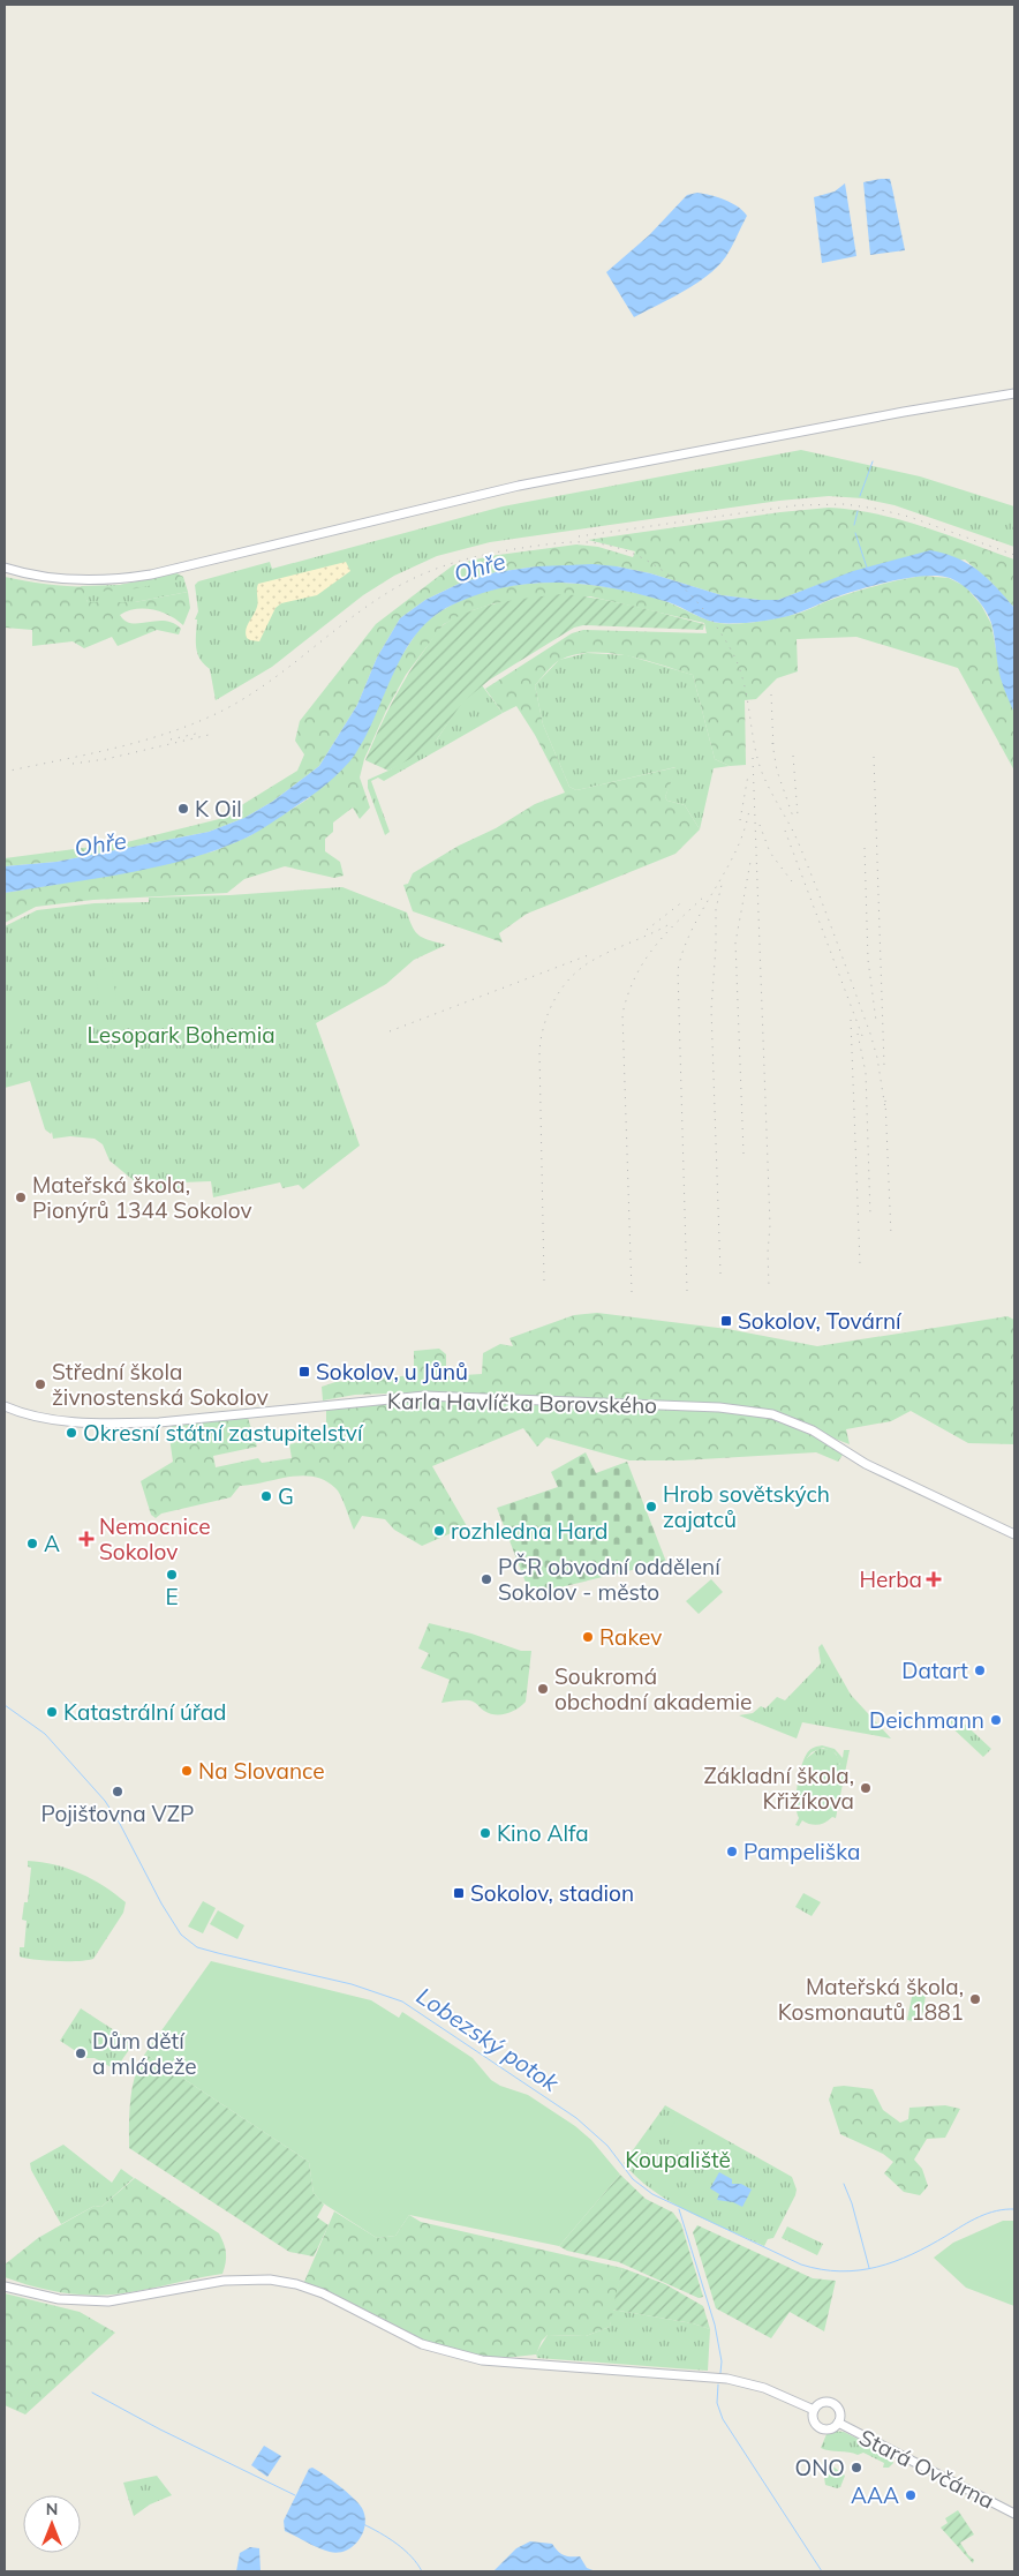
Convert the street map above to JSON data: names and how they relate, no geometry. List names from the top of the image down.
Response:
{
  "streets": {
    "main road": ["Karla Havlíčka Borovského", "Stará Ovčárna"]
  },
  "water": ["Ohře", "Lobezský potok"],
  "parks": ["Lesopark Bohemia", "Koupaliště"],
  "places": {
    "other": [
      "K Oil",
      "Mateřská škola, Pionýrů 1344 Sokolov",
      "Střední škola živnostenská Sokolov",
      "Okresní státní zastupitelství",
      "G",
      "Hrob sovětských zajatců",
      "rozhledna Hard",
      "A",
      "E",
      "PČR obvodní oddělení Sokolov - město",
      "Rakev",
      "Datart",
      "Soukromá obchodní akademie",
      "Katastrální úřad",
      "Deichmann",
      "Na Slovance",
      "Základní škola, Křižíkova",
      "Pojišťovna VZP",
      "Kino Alfa",
      "Pampeliška",
      "Mateřská škola, Kosmonautů 1881",
      "Dům dětí a mládeže",
      "ONO",
      "AAA"
    ],
    "transit": ["Sokolov, Tovární", "Sokolov, u Jůnů", "Sokolov, stadion"],
    "health": ["Nemocnice Sokolov", "Herba"]
  },
  "north": "top"
}
